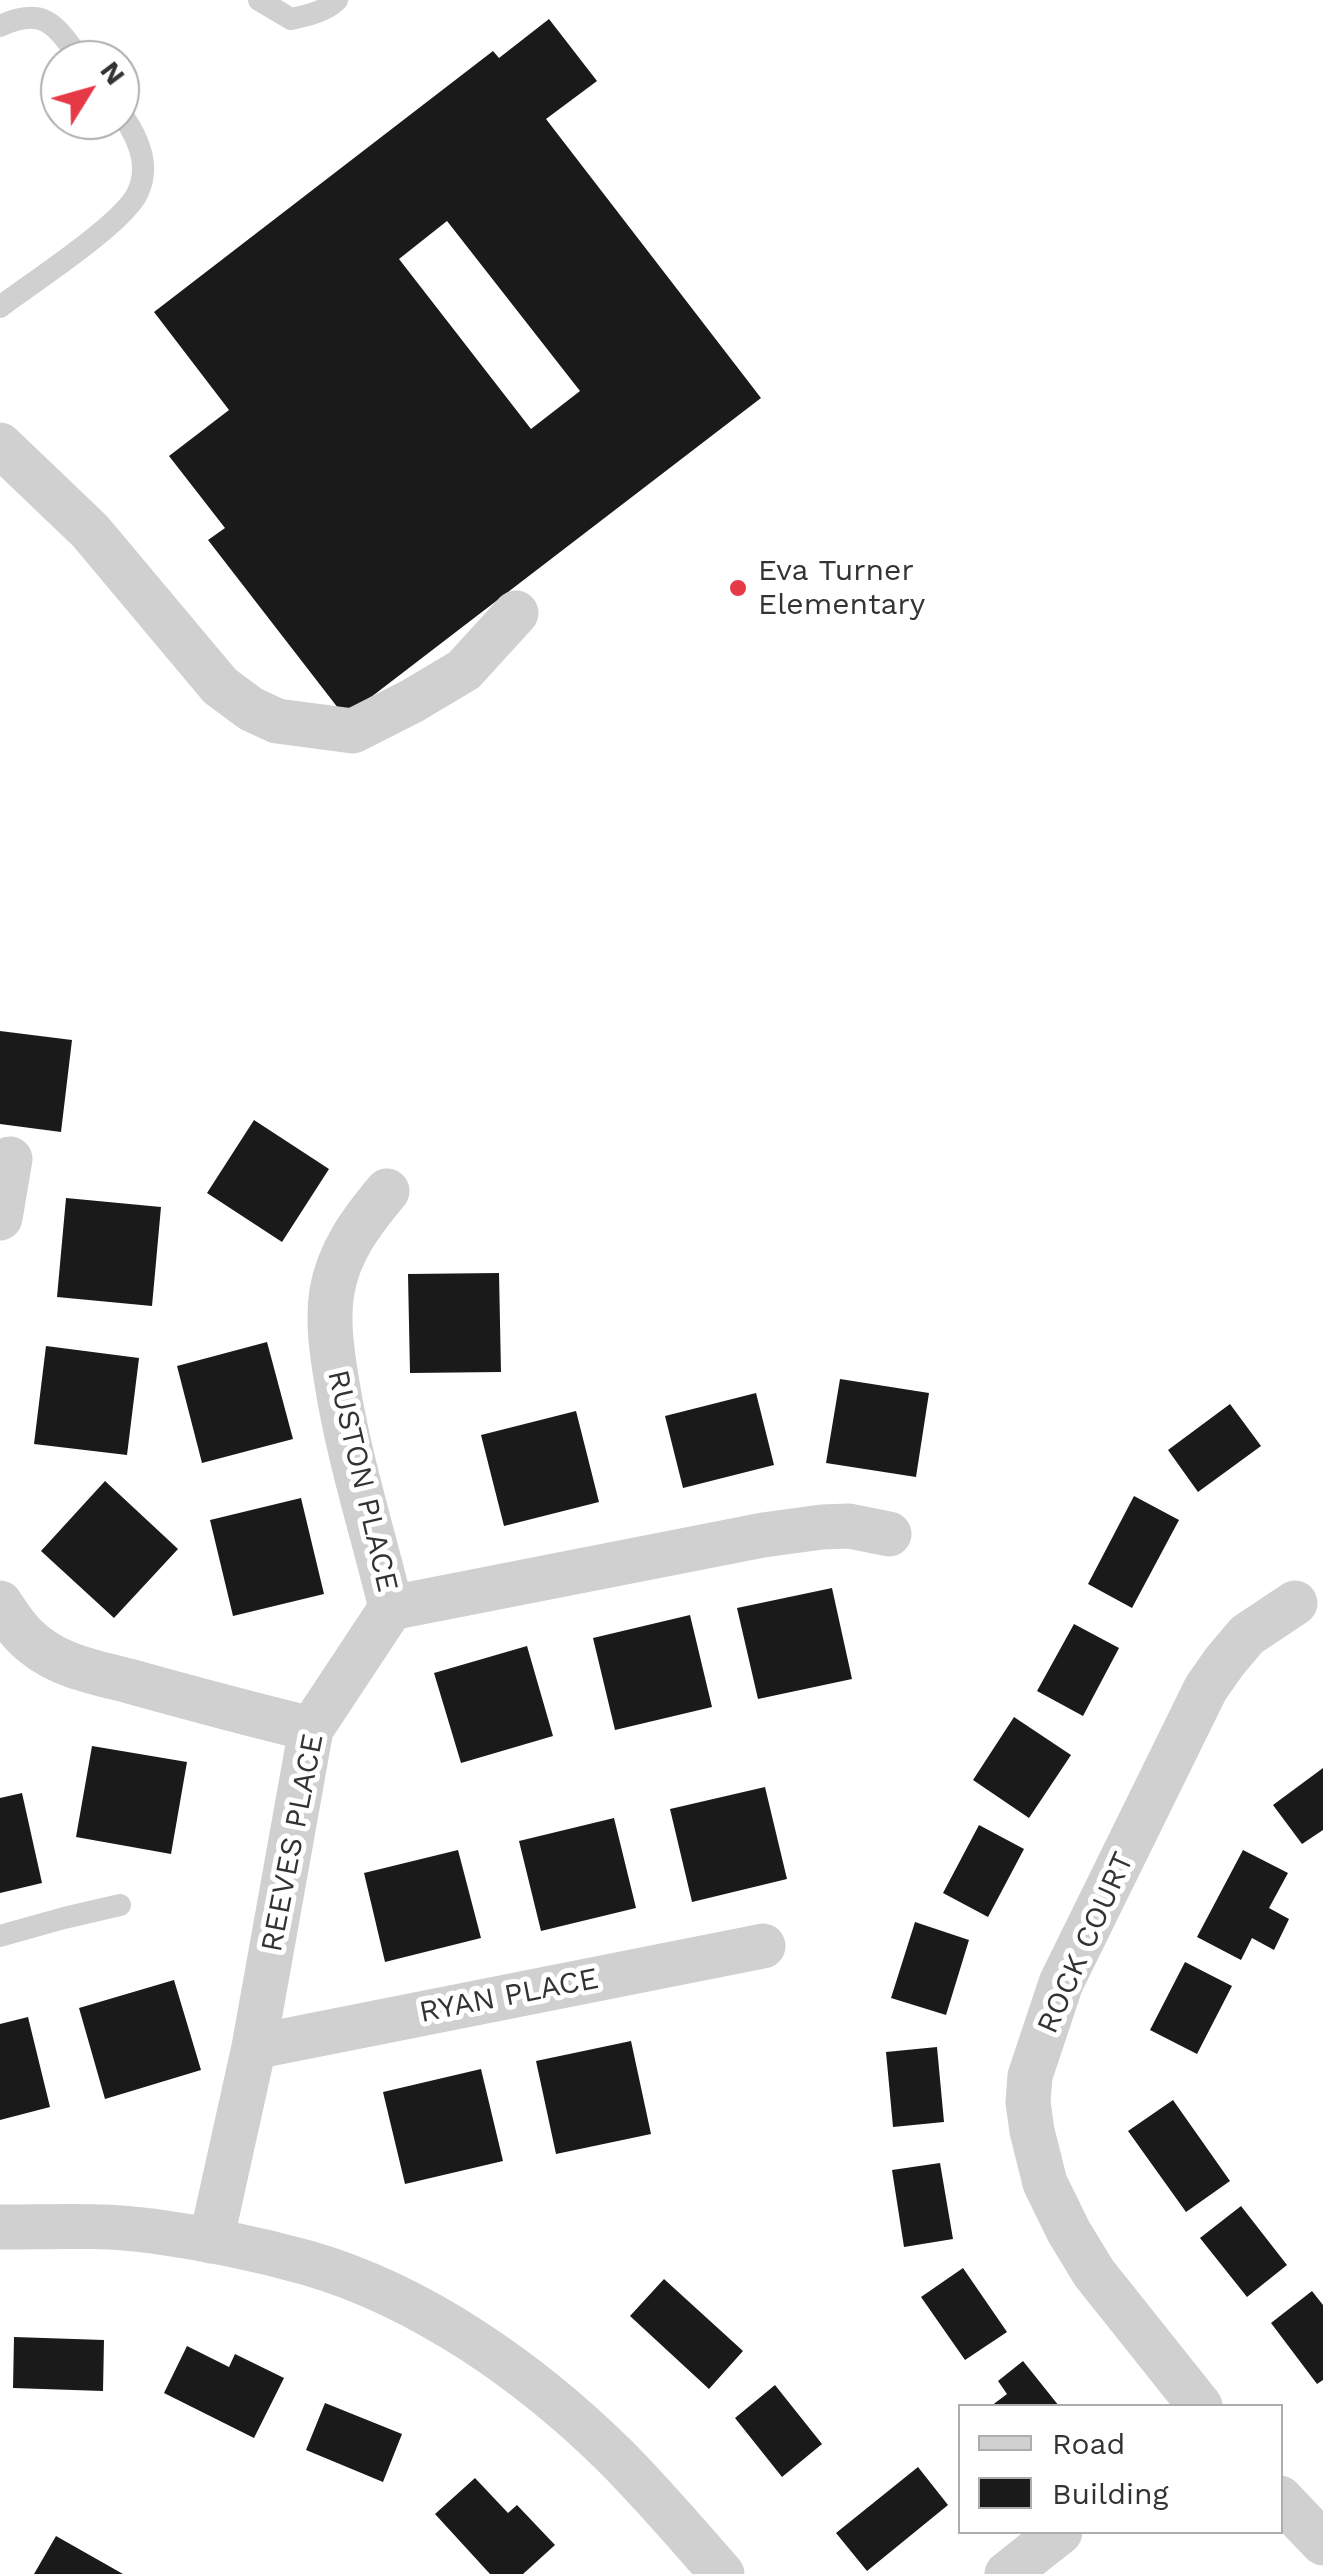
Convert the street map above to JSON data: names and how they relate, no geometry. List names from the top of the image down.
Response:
{
  "streets": {
    "street": [
      "RUSTON PLACE",
      "REEVES PLACE",
      "ROCK COURT",
      "RYAN PLACE"
    ]
  },
  "crossings": [
    ["RUSTON PLACE", "REEVES PLACE"],
    ["REEVES PLACE", "RYAN PLACE"]
  ],
  "places": ["Eva Turner Elementary"],
  "legend": ["Road", "Building"],
  "north": "top right"
}
